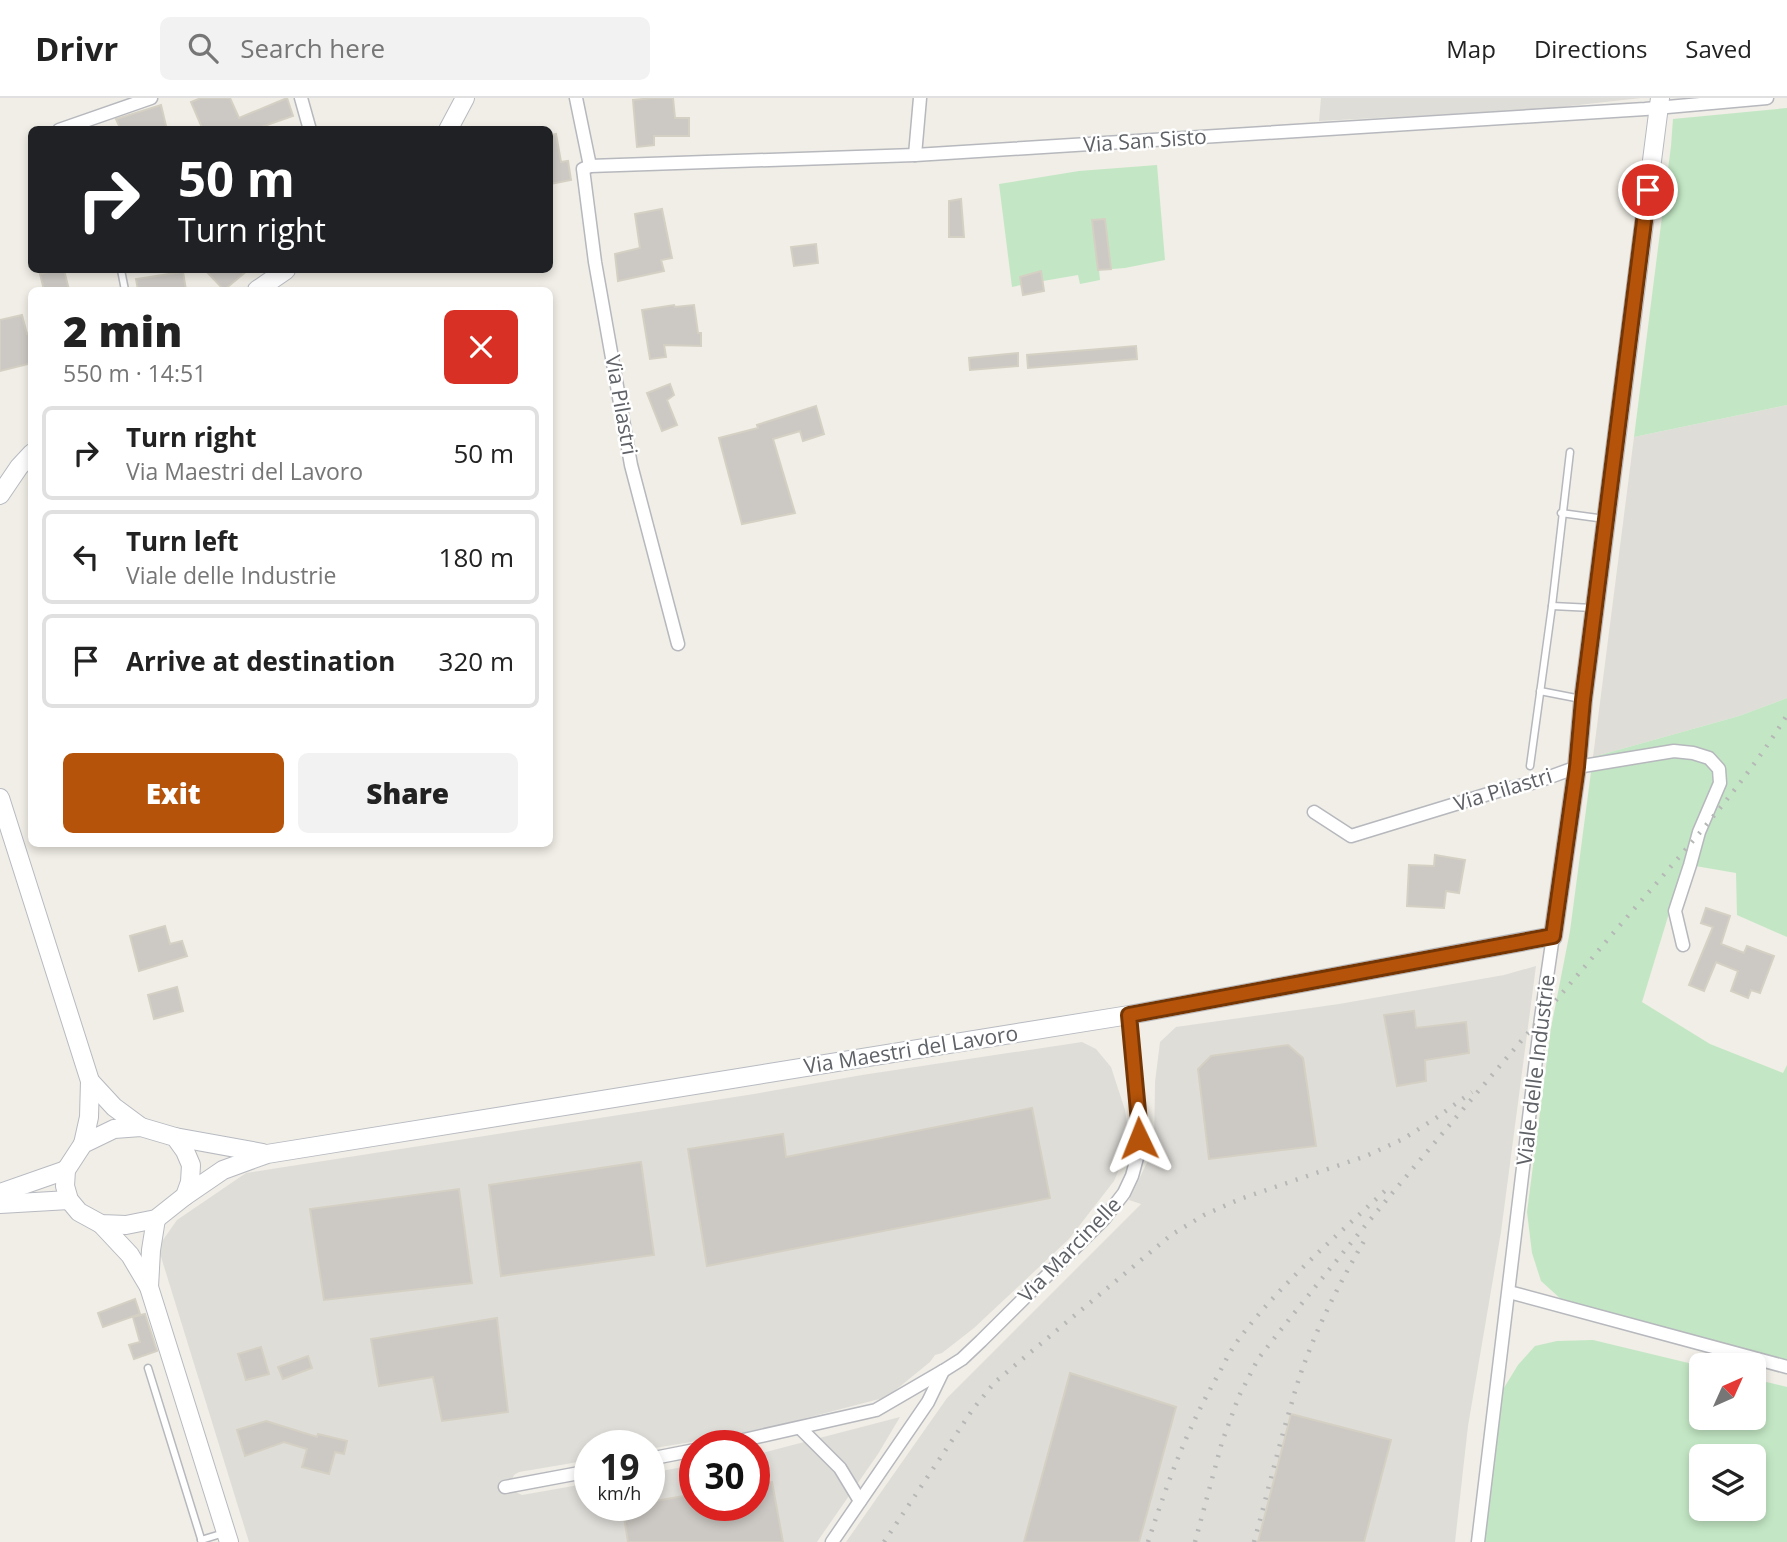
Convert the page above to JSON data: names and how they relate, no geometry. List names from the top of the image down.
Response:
{
  "streets": {
    "street": [
      "Via San Sisto",
      "Via Pilastri",
      "Via Maestri del Lavoro",
      "Viale delle Industrie",
      "Via Marcinelle"
    ]
  },
  "crossings": [
    ["Via San Sisto", "Via Pilastri"],
    ["Via San Sisto", "Viale delle Industrie"],
    ["Via Pilastri", "Viale delle Industrie"],
    ["Via Maestri del Lavoro", "Viale delle Industrie"],
    ["Via Maestri del Lavoro", "Via Marcinelle"]
  ],
  "north": "top right",
  "page": {
    "header": "Drivr",
    "search": "Search here",
    "nav": ["Map", "Directions", "Saved"],
    "turn": ["50 m", "Turn right"],
    "heading": ["2 min", "550 m · 14:51"],
    "list": [
      {
        "name": "Turn right",
        "note": "Via Maestri del Lavoro",
        "value": "50 m"
      },
      {
        "name": "Turn left",
        "note": "Viale delle Industrie",
        "value": "180 m"
      },
      {
        "name": "Arrive at destination",
        "value": "320 m"
      }
    ],
    "buttons": ["Exit", "Share"],
    "speed": "19 km/h",
    "limit": "30"
  }
}
